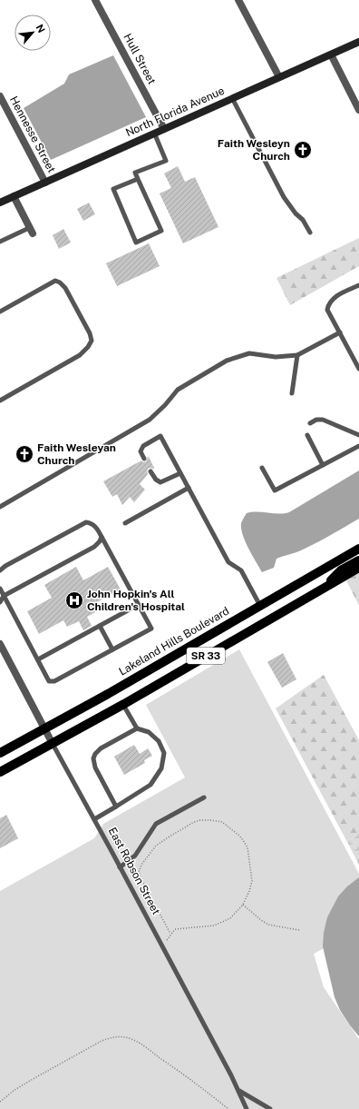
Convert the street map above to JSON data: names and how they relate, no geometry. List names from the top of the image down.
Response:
{
  "streets": {
    "main road": ["Lakeland Hills Boulevard", "SR 33"],
    "street": [
      "Hull Street",
      "North Florida Avenue",
      "Hennesse Street",
      "East Robson Street"
    ]
  },
  "crossings": [
    ["Hull Street", "North Florida Avenue"],
    ["North Florida Avenue", "Hennesse Street"],
    ["Lakeland Hills Boulevard", "East Robson Street"],
    ["SR 33", "East Robson Street"]
  ],
  "places": {
    "church": ["Faith Wesleyn Church", "Faith Wesleyan Church"],
    "hospital": ["John Hopkin's All Children's Hospital"]
  },
  "north": "top right"
}
